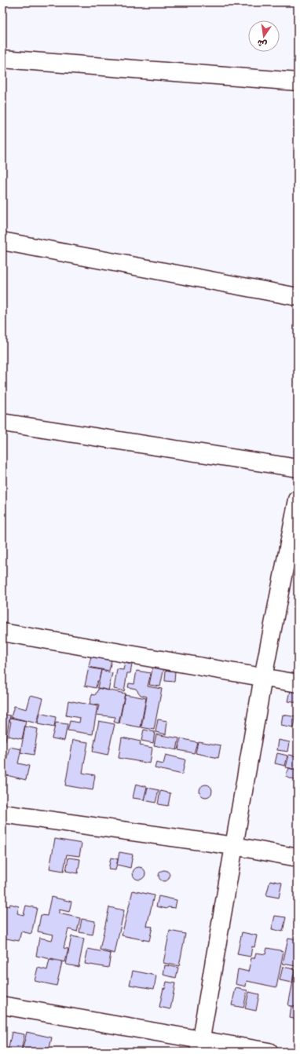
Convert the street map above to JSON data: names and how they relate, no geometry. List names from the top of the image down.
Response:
{
  "north": "bottom"
}
